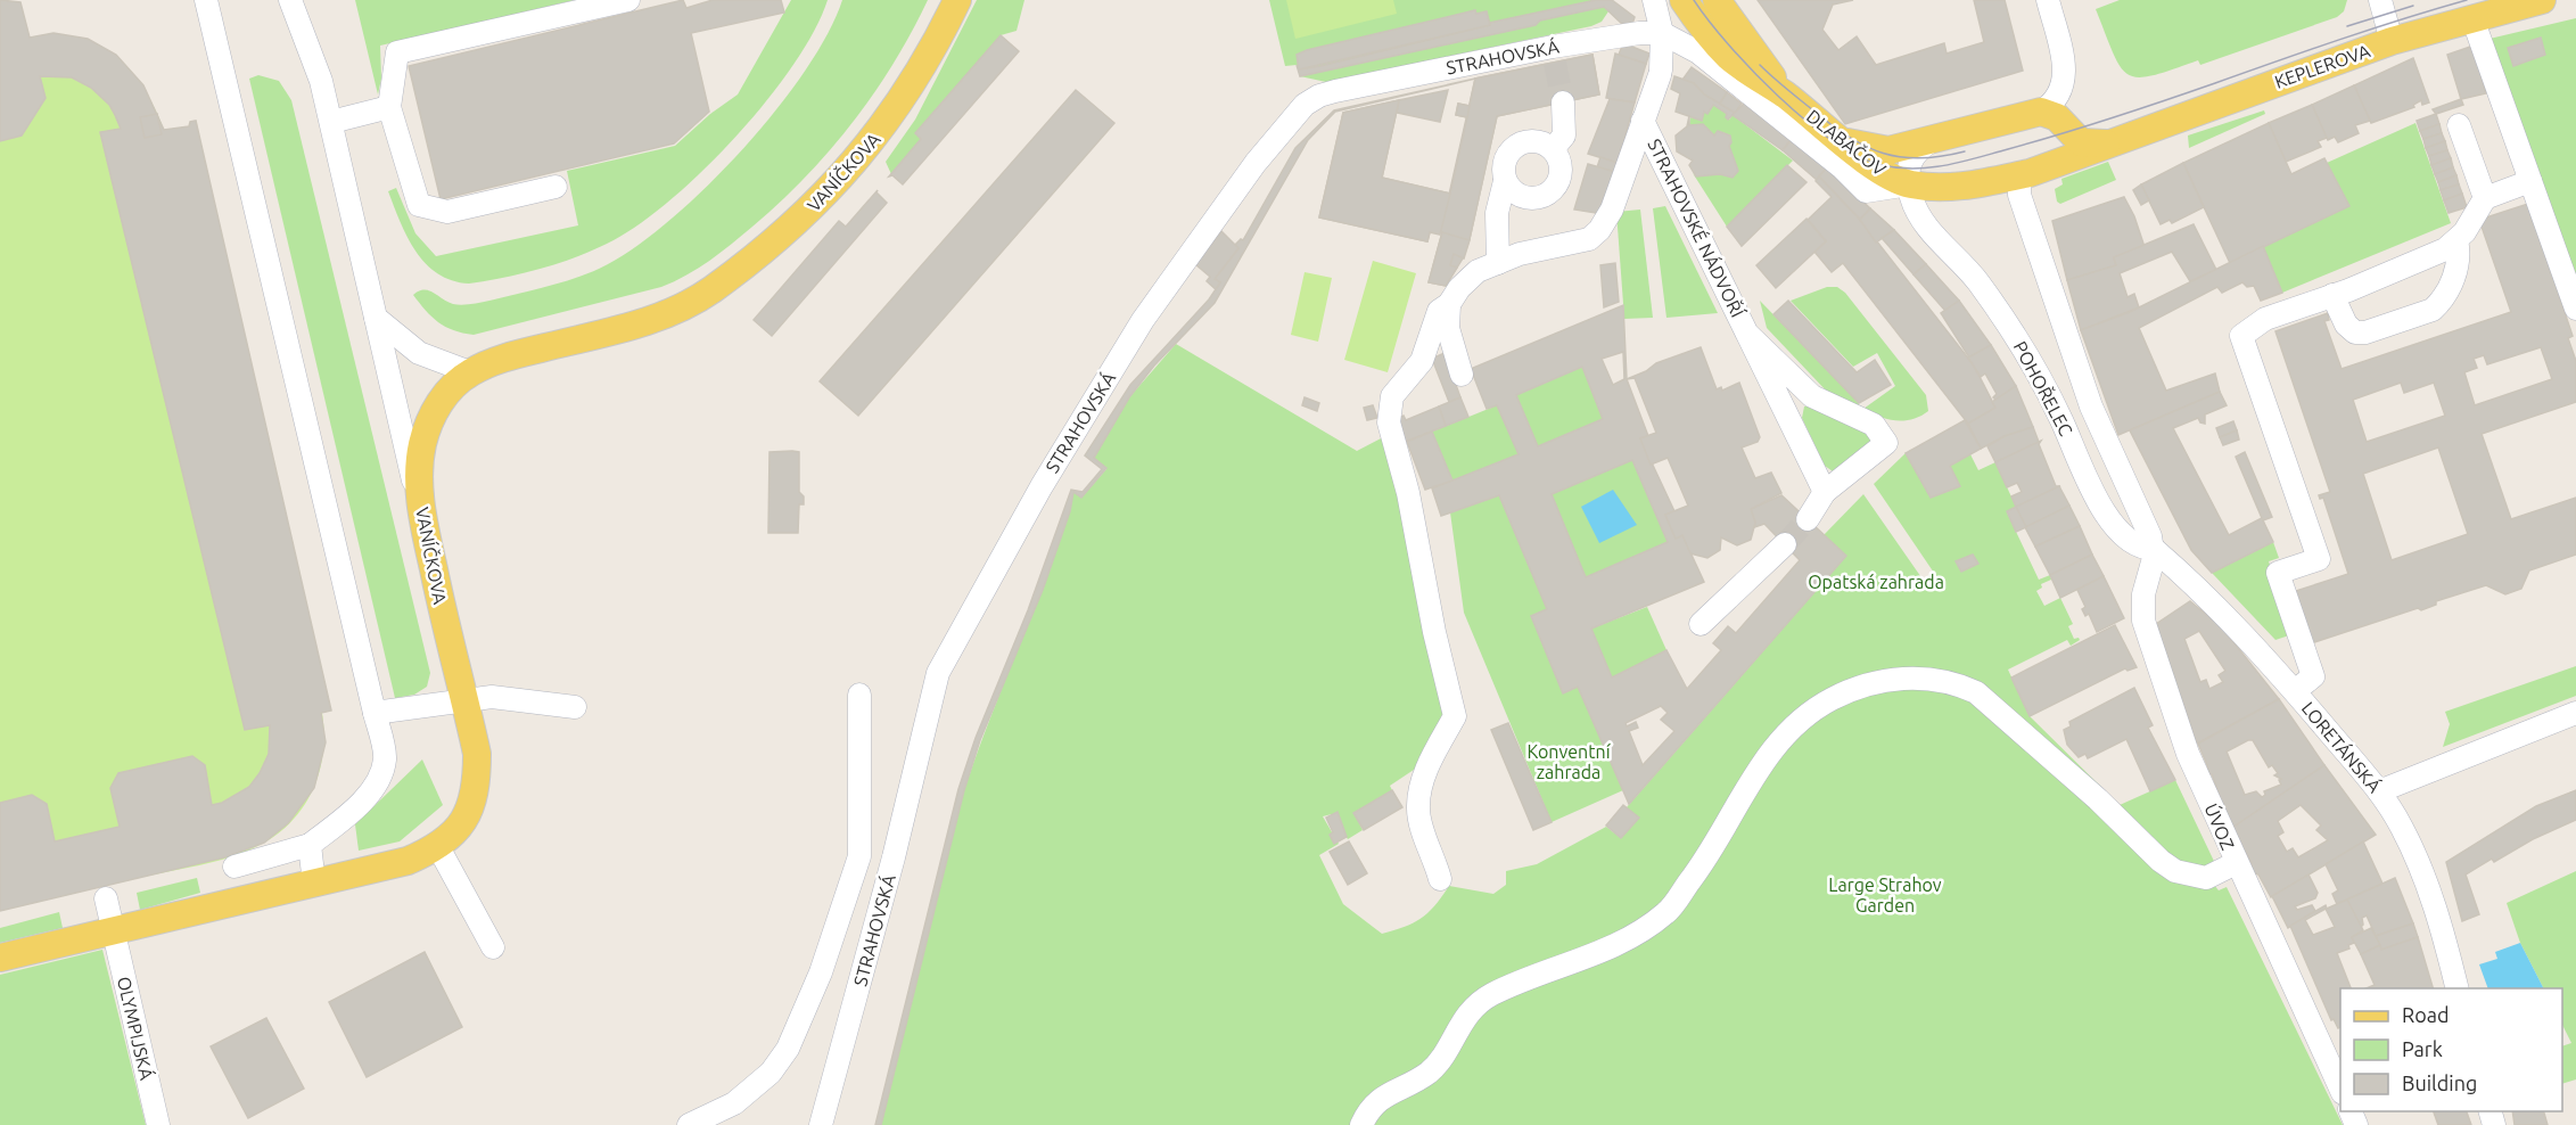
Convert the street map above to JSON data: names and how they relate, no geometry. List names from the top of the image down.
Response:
{
  "streets": {
    "main road": ["KEPLEROVA", "DLABAČOV", "VANÍČKOVA"],
    "street": [
      "STRAHOVSKÁ",
      "STRAHOVSKÉ NÁDVOŘÍ",
      "POHOŘELEC",
      "LORETÁNSKÁ",
      "ÚVOZ",
      "OLYMPIJSKÁ"
    ]
  },
  "crossings": [
    ["KEPLEROVA", "DLABAČOV"],
    ["KEPLEROVA", "POHOŘELEC"],
    ["DLABAČOV", "POHOŘELEC"],
    ["VANÍČKOVA", "OLYMPIJSKÁ"],
    ["POHOŘELEC", "LORETÁNSKÁ"],
    ["POHOŘELEC", "ÚVOZ"],
    ["LORETÁNSKÁ", "ÚVOZ"]
  ],
  "parks": ["Opatská zahrada", "Konventní zahrada", "Large Strahov Garden"],
  "legend": ["Road", "Park", "Building"]
}
